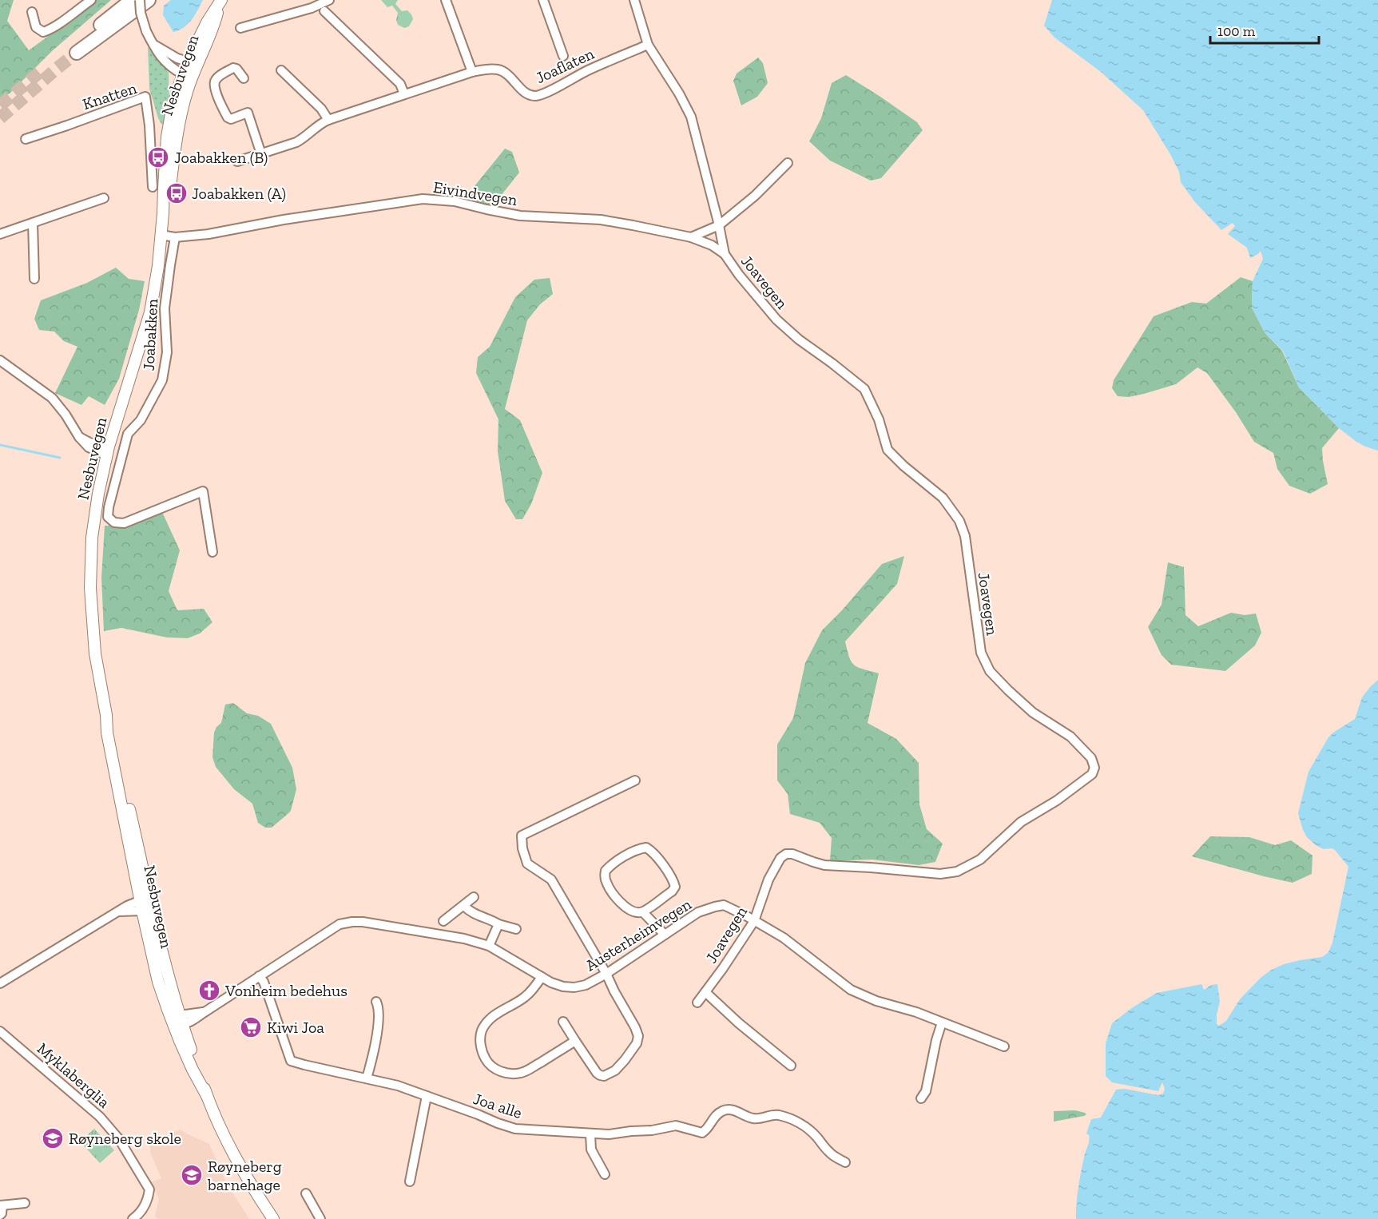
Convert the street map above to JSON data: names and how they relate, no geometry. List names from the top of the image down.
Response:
{
  "streets": {
    "main road": ["Nesbuvegen"],
    "street": [
      "Joaflaten",
      "Knatten",
      "Eivindvegen",
      "Joavegen",
      "Joabakken",
      "Austerheimvegen",
      "Myklaberglia",
      "Joa alle"
    ]
  },
  "crossings": [
    ["Joaflaten", "Joavegen"],
    ["Nesbuvegen", "Knatten"],
    ["Nesbuvegen", "Eivindvegen"],
    ["Nesbuvegen", "Austerheimvegen"],
    ["Eivindvegen", "Joavegen"],
    ["Eivindvegen", "Joabakken"],
    ["Joavegen", "Austerheimvegen"],
    ["Austerheimvegen", "Joa alle"]
  ],
  "places": {
    "bus stop": ["Joabakken (B)", "Joabakken (A)"],
    "church": ["Vonheim bedehus"],
    "supermarket": ["Kiwi Joa"],
    "school or university": ["Røyneberg skole", "Røyneberg barnehage"]
  },
  "scale_bar": "100 m"
}
